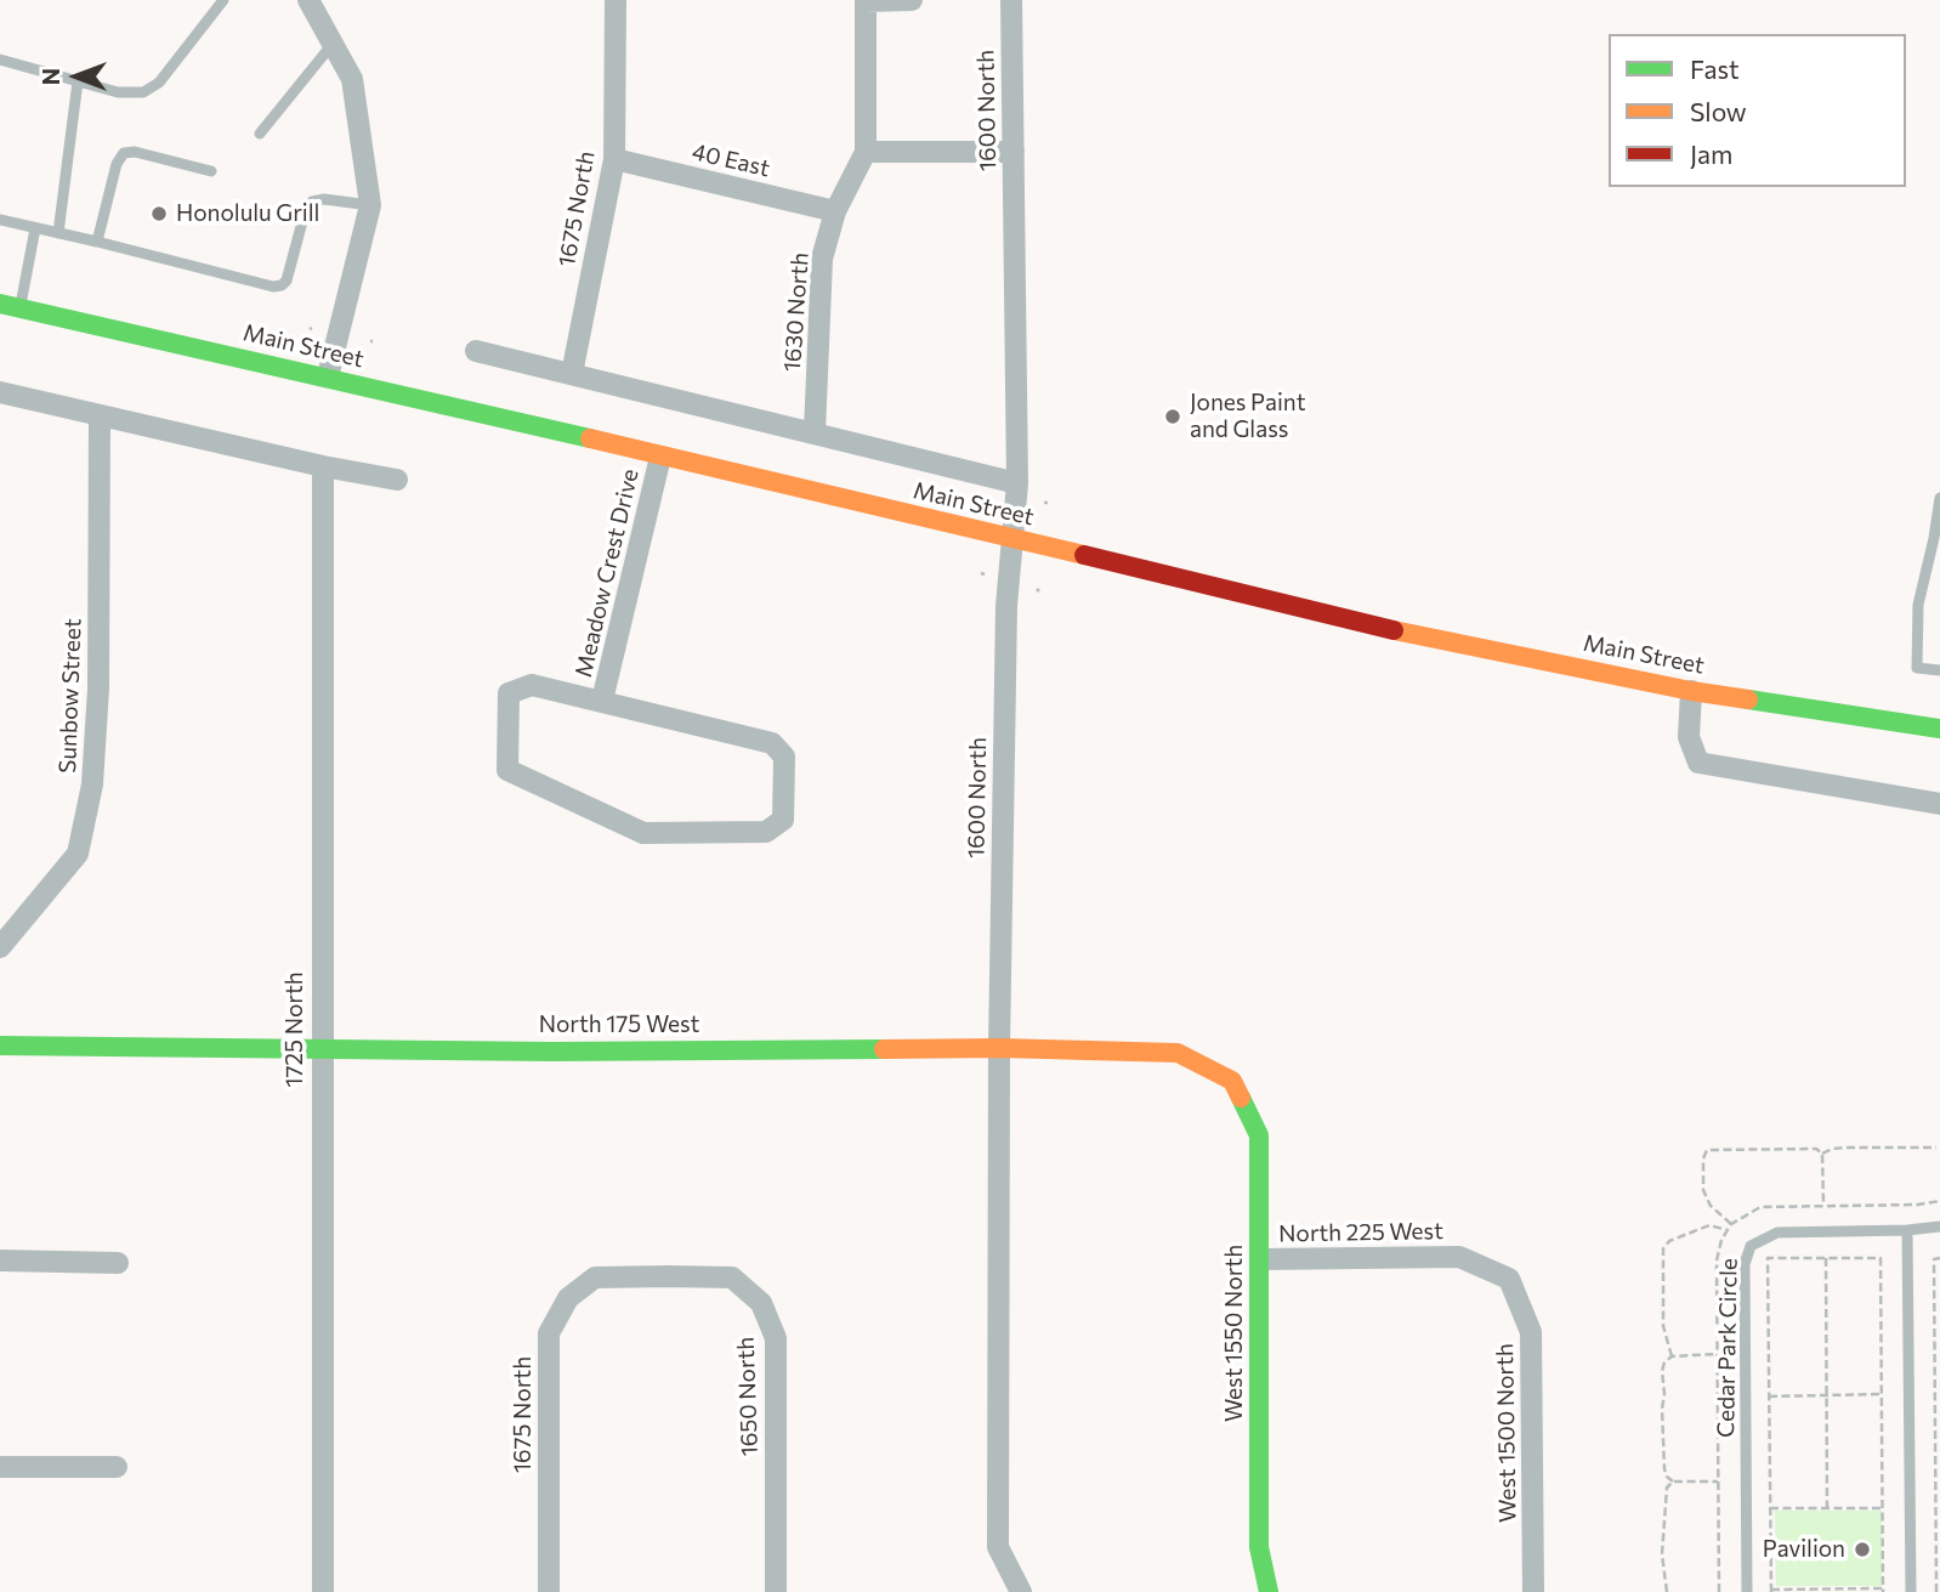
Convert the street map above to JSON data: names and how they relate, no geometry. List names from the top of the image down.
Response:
{
  "streets": {
    "main road": ["Main Street", "North 175 West", "West 1550 North"],
    "street": [
      "1600 North",
      "40 East",
      "1675 North",
      "1630 North",
      "Meadow Crest Drive",
      "Sunbow Street",
      "1725 North",
      "North 225 West",
      "1650 North",
      "West 1500 North"
    ],
    "lane": ["Cedar Park Circle"]
  },
  "crossings": [
    ["1600 North", "Main Street"],
    ["1600 North", "North 175 West"],
    ["40 East", "1675 North"],
    ["40 East", "1630 North"],
    ["1675 North", "1650 North"],
    ["Main Street", "Meadow Crest Drive"],
    ["North 175 West", "1725 North"],
    ["North 175 West", "West 1550 North"],
    ["North 225 West", "West 1550 North"],
    ["North 225 West", "West 1500 North"]
  ],
  "places": ["Honolulu Grill", "Jones Paint and Glass", "Pavilion"],
  "legend": ["Fast", "Slow", "Jam"],
  "north": "left"
}
